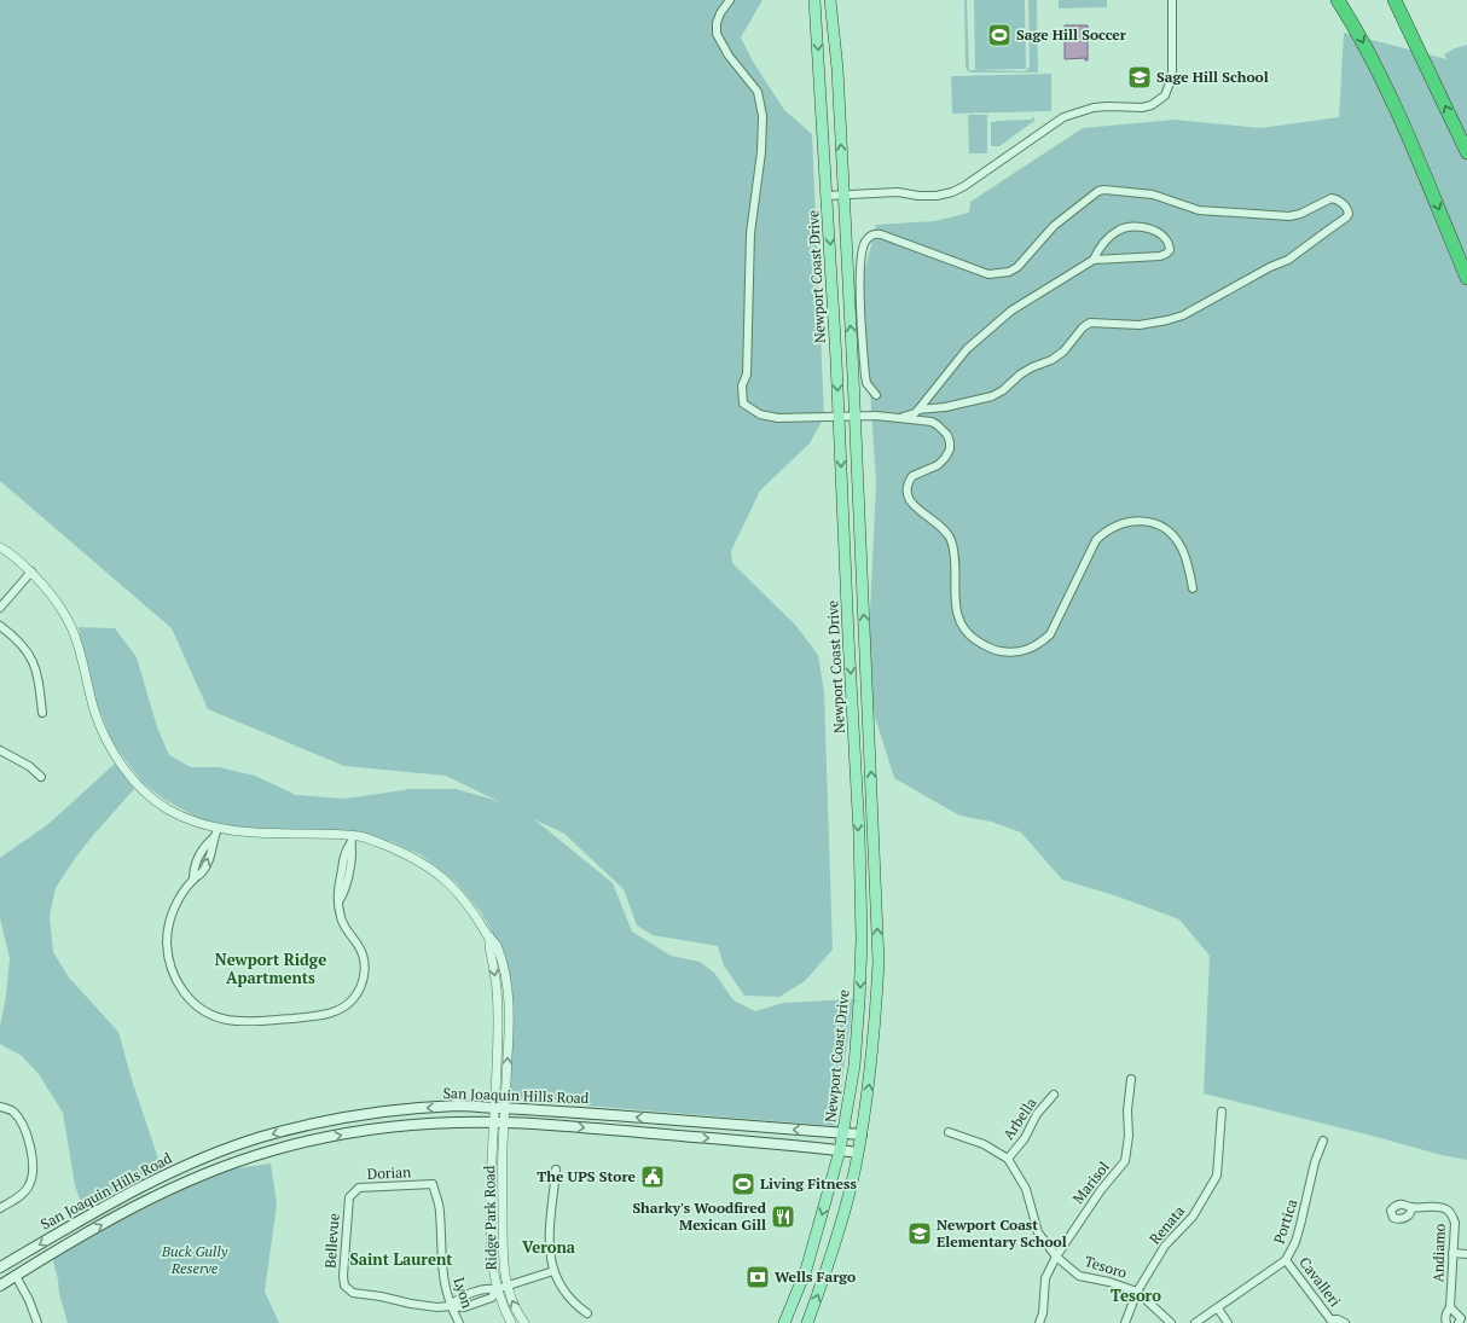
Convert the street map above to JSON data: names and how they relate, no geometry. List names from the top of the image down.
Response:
{
  "streets": {
    "main road": ["Newport Coast Drive", "San Joaquin Hills Road"],
    "street": [
      "Arbella",
      "Dorian",
      "Marisol",
      "Ridge Park Road",
      "Portica",
      "Renata",
      "Bellevue",
      "Andiamo",
      "Tesoro",
      "Cavalleri",
      "Lyon"
    ]
  },
  "crossings": [
    ["Newport Coast Drive", "San Joaquin Hills Road"],
    ["San Joaquin Hills Road", "Ridge Park Road"],
    ["Arbella", "Tesoro"],
    ["Dorian", "Bellevue"],
    ["Dorian", "Lyon"],
    ["Marisol", "Tesoro"],
    ["Portica", "Cavalleri"],
    ["Renata", "Tesoro"],
    ["Bellevue", "Lyon"]
  ],
  "districts": [
    "Newport Ridge Apartments",
    "Verona",
    "Saint Laurent",
    "Tesoro"
  ],
  "parks": ["Buck Gully Reserve"],
  "places": {
    "sports": ["Sage Hill Soccer", "Living Fitness"],
    "school or university": ["Sage Hill School", "Newport Coast Elementary School"],
    "public building": ["The UPS Store"],
    "restaurant": ["Sharky's Woodfired Mexican Gill"],
    "bank": ["Wells Fargo"]
  }
}
